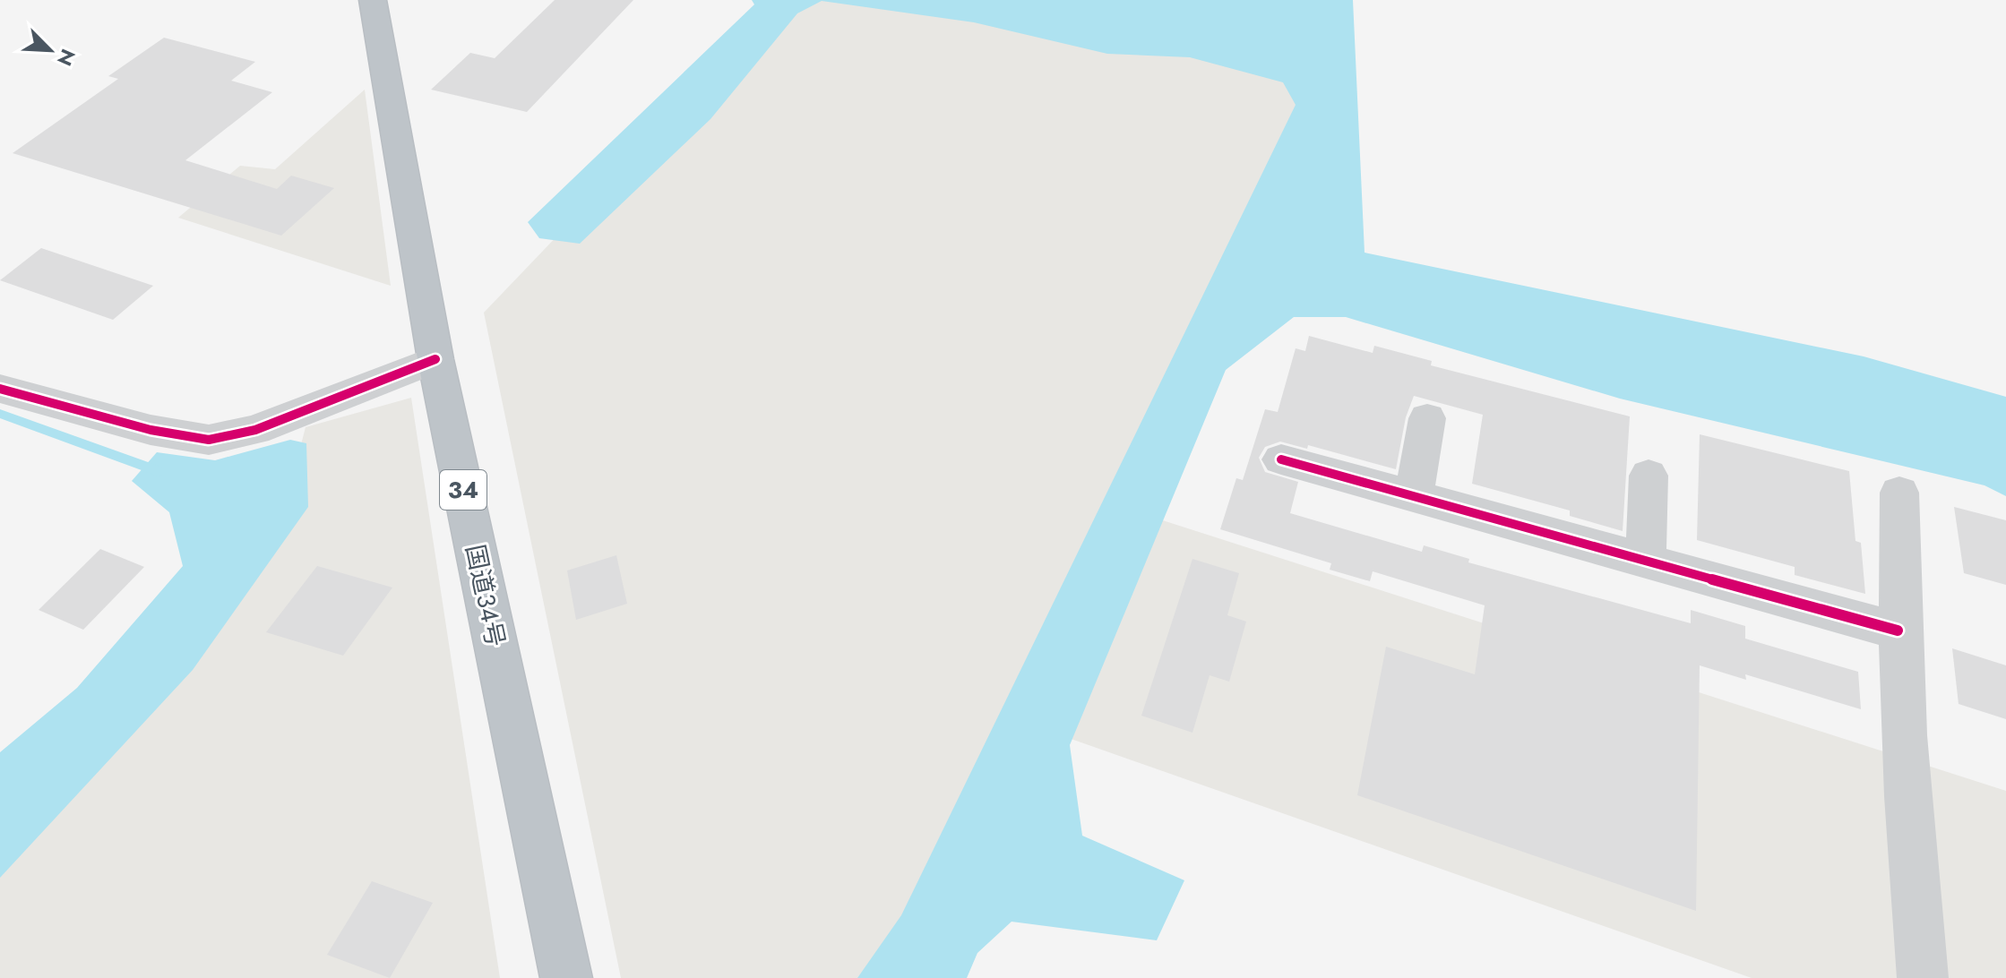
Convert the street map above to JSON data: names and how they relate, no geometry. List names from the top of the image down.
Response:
{
  "streets": {
    "highway": ["34", "国道34号"]
  },
  "north": "bottom right"
}
